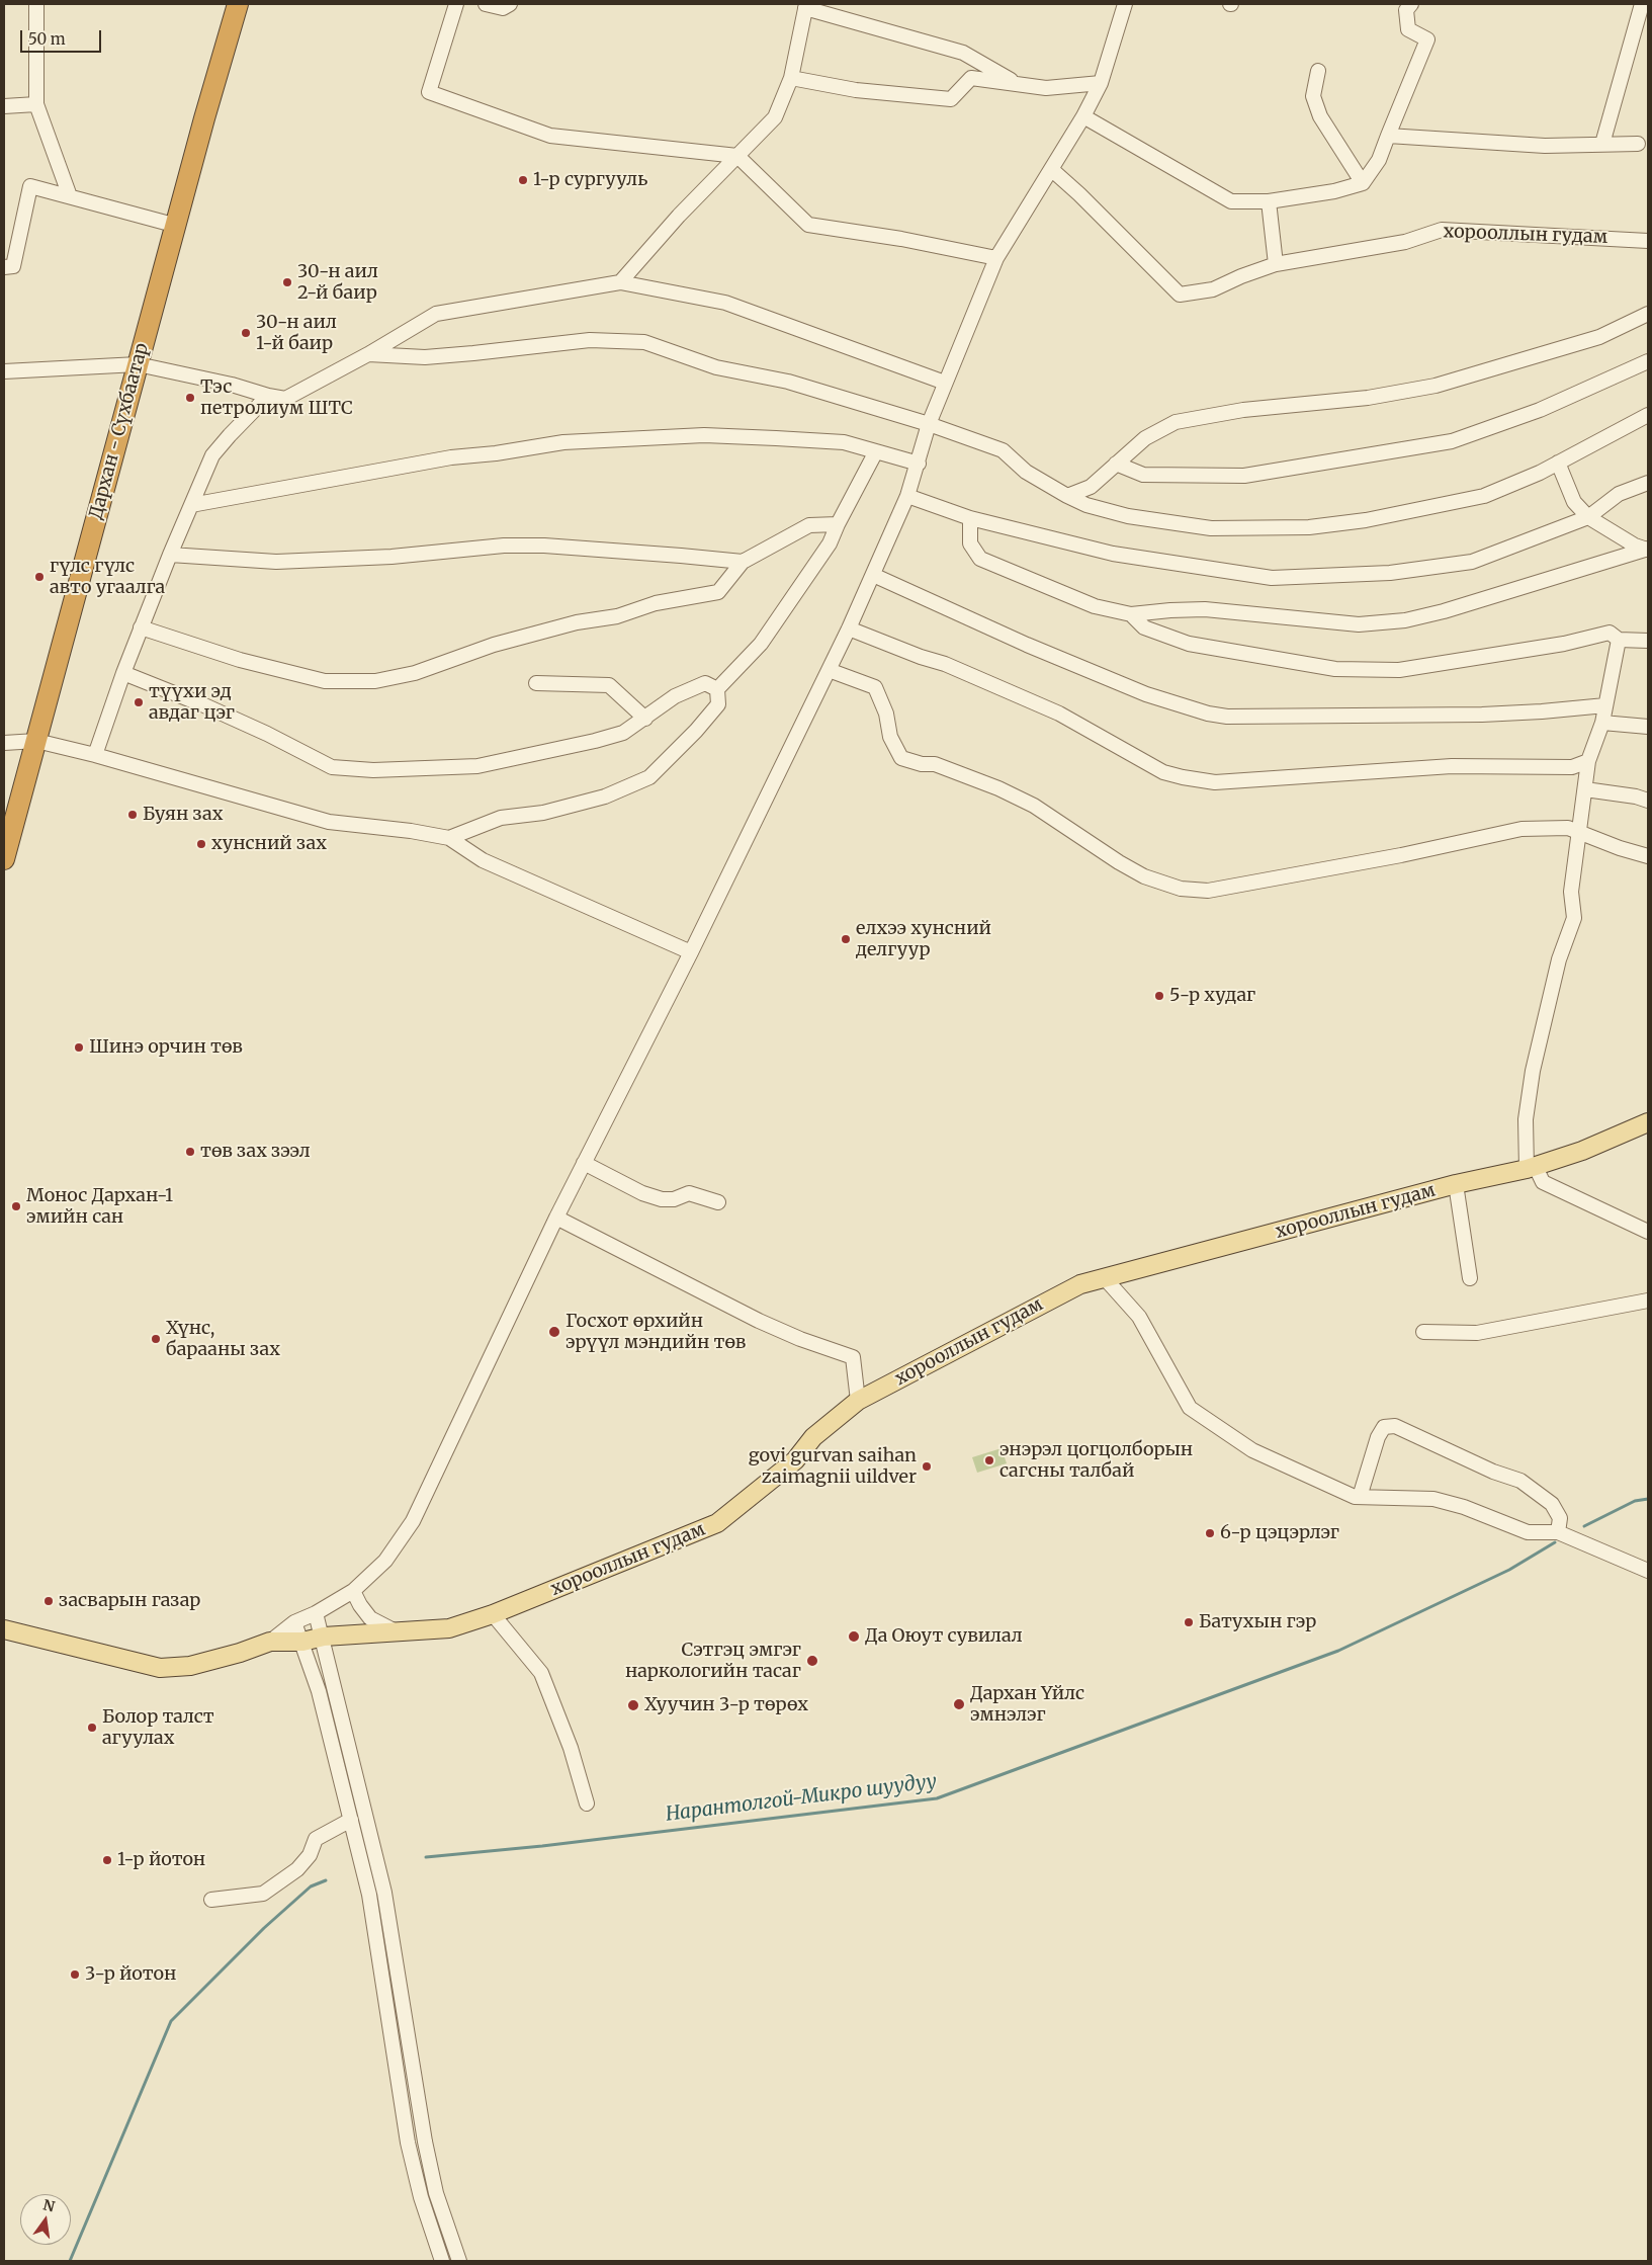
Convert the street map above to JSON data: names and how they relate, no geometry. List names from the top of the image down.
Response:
{
  "streets": {
    "highway": ["Дархан - Сүхбаатар"],
    "main road": ["хорооллын гудам"]
  },
  "water": ["Нарантолгой-Микро шуудуу"],
  "places": [
    "1-р сургууль",
    "30-н аил 2-й баир",
    "30-н аил 1-й баир",
    "Тэс петролиум ШТС",
    "гүлс гүлс авто угаалга",
    "түүхи эд авдаг цэг",
    "Буян зах",
    "хунсний зах",
    "елхээ хунсний делгуур",
    "5-р худаг",
    "Шинэ орчин төв",
    "төв зах зээл",
    "Монос Дархан-1 эмийн сан",
    "Госхот өрхийн эрүүл мэндийн төв",
    "Хүнс, барааны зах",
    "энэрэл цогцолборын сагсны талбай",
    "govi gurvan saihan zaimagnii uildver",
    "6-р цэцэрлэг",
    "засварын газар",
    "Батухын гэр",
    "Да Оюут сувилал",
    "Сэтгэц эмгэг наркологийн тасаг",
    "Дархан Үйлс эмнэлэг",
    "Хуучин 3-р төрөх",
    "Болор талст агуулах",
    "1-р йотон",
    "3-р йотон"
  ],
  "scale_bar": "50 m",
  "north": "top"
}
